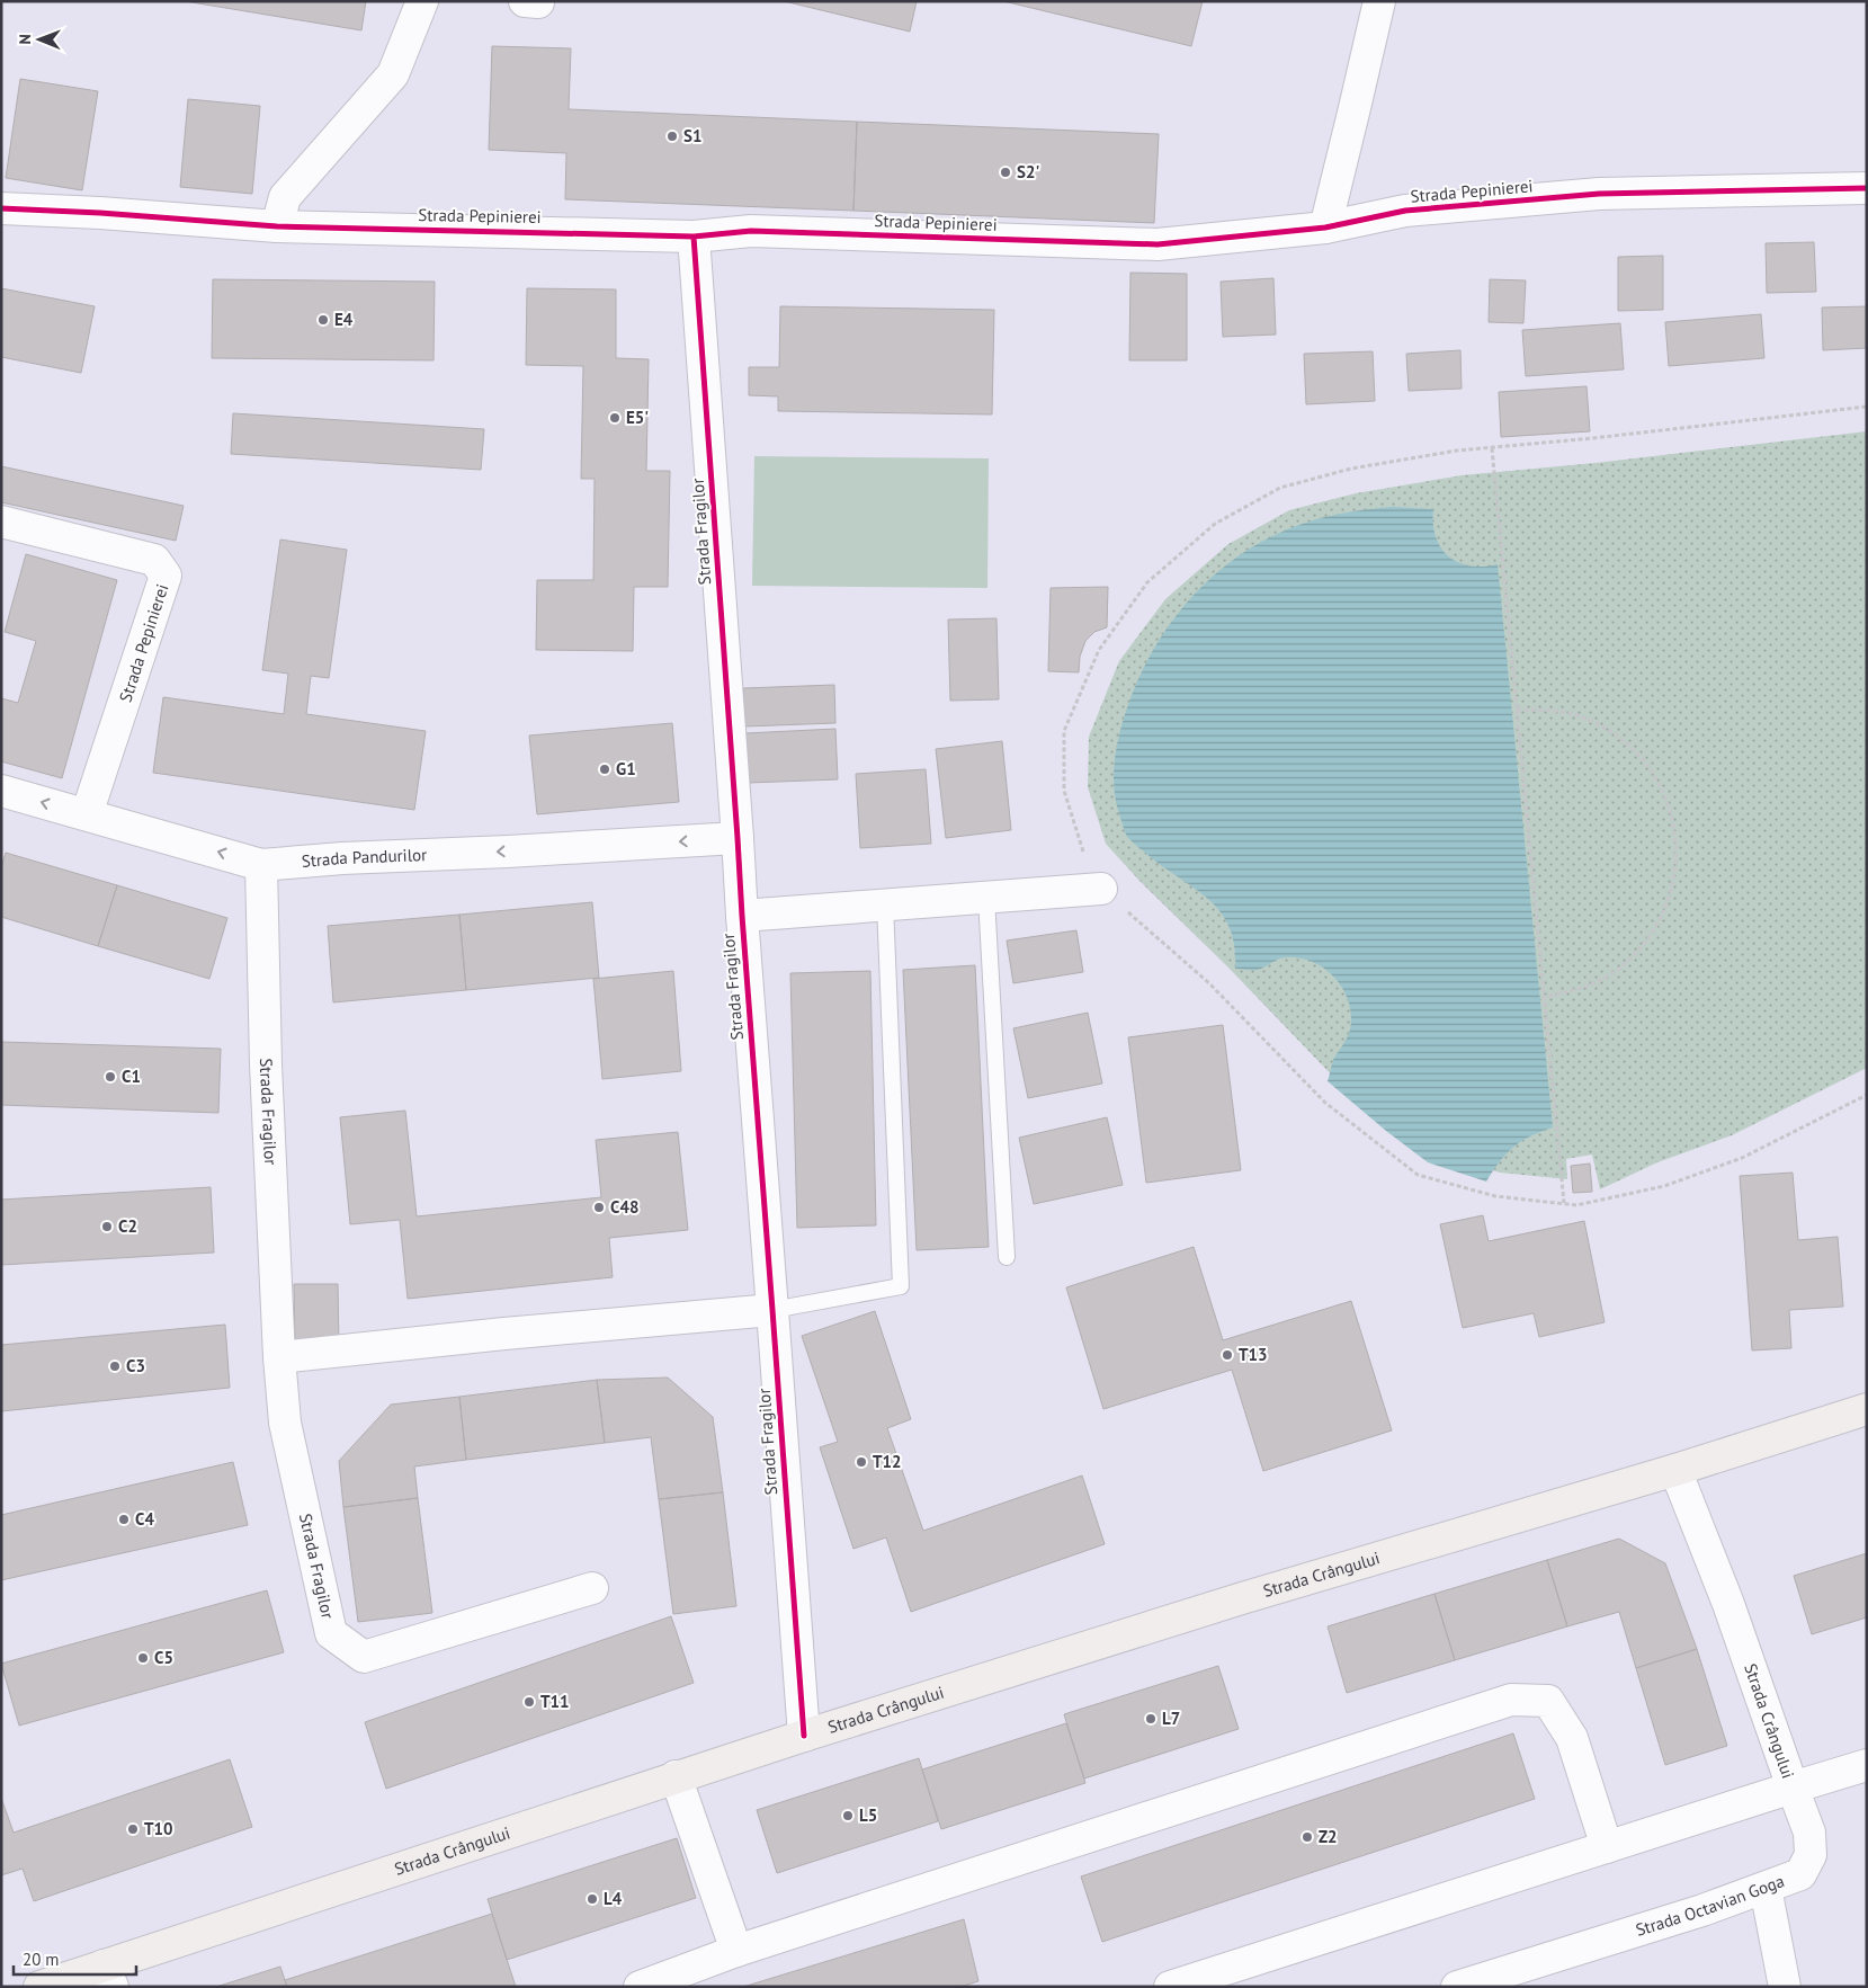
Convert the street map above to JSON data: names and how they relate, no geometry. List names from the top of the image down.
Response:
{
  "streets": {
    "main road": ["Strada Crângului"],
    "street": [
      "Strada Pepinierei",
      "Strada Fragilor",
      "Strada Pandurilor",
      "Strada Octavian Goga"
    ]
  },
  "crossings": [
    ["Strada Pepinierei", "Strada Fragilor"],
    ["Strada Pepinierei", "Strada Pandurilor"],
    ["Strada Fragilor", "Strada Pandurilor"],
    ["Strada Fragilor", "Strada Crângului"],
    ["Strada Crângului", "Strada Octavian Goga"]
  ],
  "one_way": ["Strada Pandurilor"],
  "places": [
    "S1",
    "S2'",
    "E4",
    "E5'",
    "G1",
    "C1",
    "C48",
    "C2",
    "T13",
    "C3",
    "T12",
    "C4",
    "C5",
    "T11",
    "L7",
    "L5",
    "T10",
    "Z2",
    "L4"
  ],
  "scale_bar": "20 m",
  "north": "left"
}
